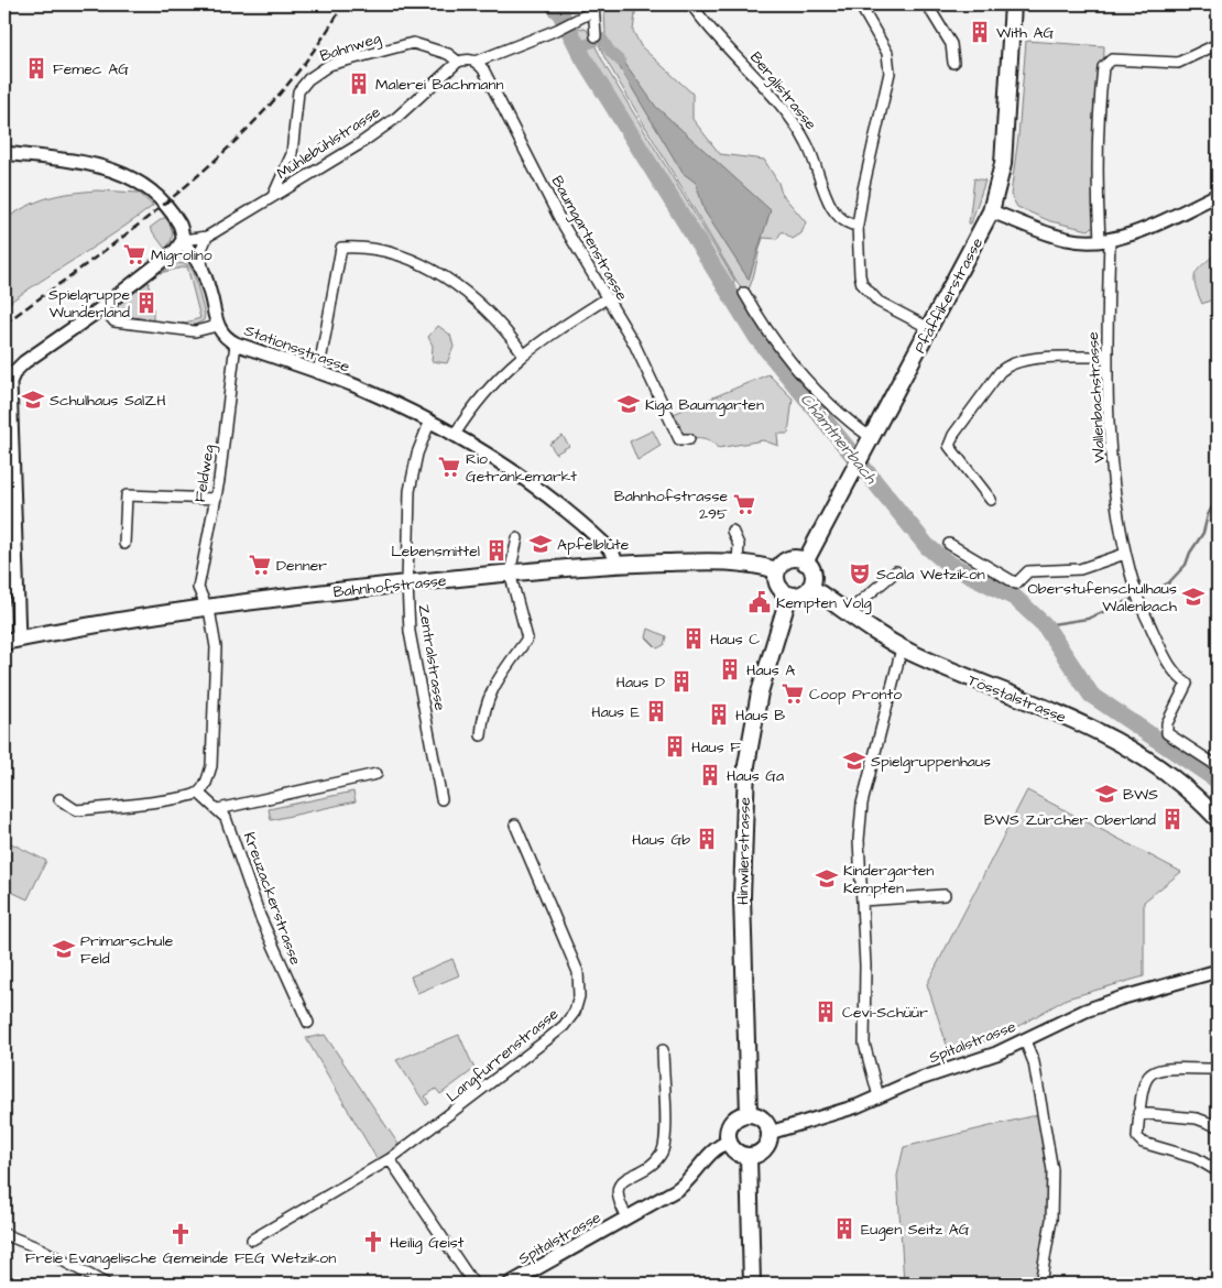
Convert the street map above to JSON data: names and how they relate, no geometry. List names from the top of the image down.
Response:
{
  "streets": {
    "main road": [
      "Pfäffikerstrasse",
      "Bahnhofstrasse",
      "Tösstalstrasse",
      "Hinwilerstrasse"
    ],
    "street": [
      "Bahnweg",
      "Berglistrasse",
      "Mühlebühlstrasse",
      "Baumgartenstrasse",
      "Stationsstrasse",
      "Wallenbachstrasse",
      "Feldweg",
      "Zentralstrasse",
      "Kreuzackerstrasse",
      "Spitalstrasse",
      "Langfurrenstrasse"
    ]
  },
  "crossings": [
    ["Bahnweg", "Mühlebühlstrasse"],
    ["Pfäffikerstrasse", "Bahnhofstrasse"],
    ["Pfäffikerstrasse", "Tösstalstrasse"],
    ["Pfäffikerstrasse", "Hinwilerstrasse"],
    ["Stationsstrasse", "Feldweg"],
    ["Stationsstrasse", "Bahnhofstrasse"],
    ["Stationsstrasse", "Zentralstrasse"],
    ["Feldweg", "Bahnhofstrasse"],
    ["Bahnhofstrasse", "Zentralstrasse"],
    ["Bahnhofstrasse", "Tösstalstrasse"],
    ["Bahnhofstrasse", "Hinwilerstrasse"],
    ["Tösstalstrasse", "Hinwilerstrasse"],
    ["Hinwilerstrasse", "Spitalstrasse"]
  ],
  "water": ["Chämtnerbach"],
  "places": {
    "building": [
      "With AG",
      "Femec AG",
      "Malerei Bachmann",
      "Spielgruppe Wunderland",
      "Lebensmittel",
      "Haus C",
      "Haus A",
      "Haus D",
      "Haus E",
      "Haus B",
      "Haus F",
      "Haus Ga",
      "BWS Zürcher Oberland",
      "Haus Gb",
      "Cevi-Schüür",
      "Eugen Seitz AG"
    ],
    "supermarket": [
      "Migrolino",
      "Rio Getränkemarkt",
      "Bahnhofstrasse 295",
      "Denner",
      "Coop Pronto"
    ],
    "school or university": [
      "Schulhaus SalZH",
      "Kiga Baumgarten",
      "Apfelblüte",
      "Oberstufenschulhaus Walenbach",
      "Spielgruppenhaus",
      "BWS",
      "Kindergarten Kempten",
      "Primarschule Feld"
    ],
    "theatre": ["Scala Wetzikon"],
    "public building": ["Kempten Volg"],
    "church": ["Freie Evangelische Gemeinde FEG Wetzikon", "Heilig Geist"]
  }
}
